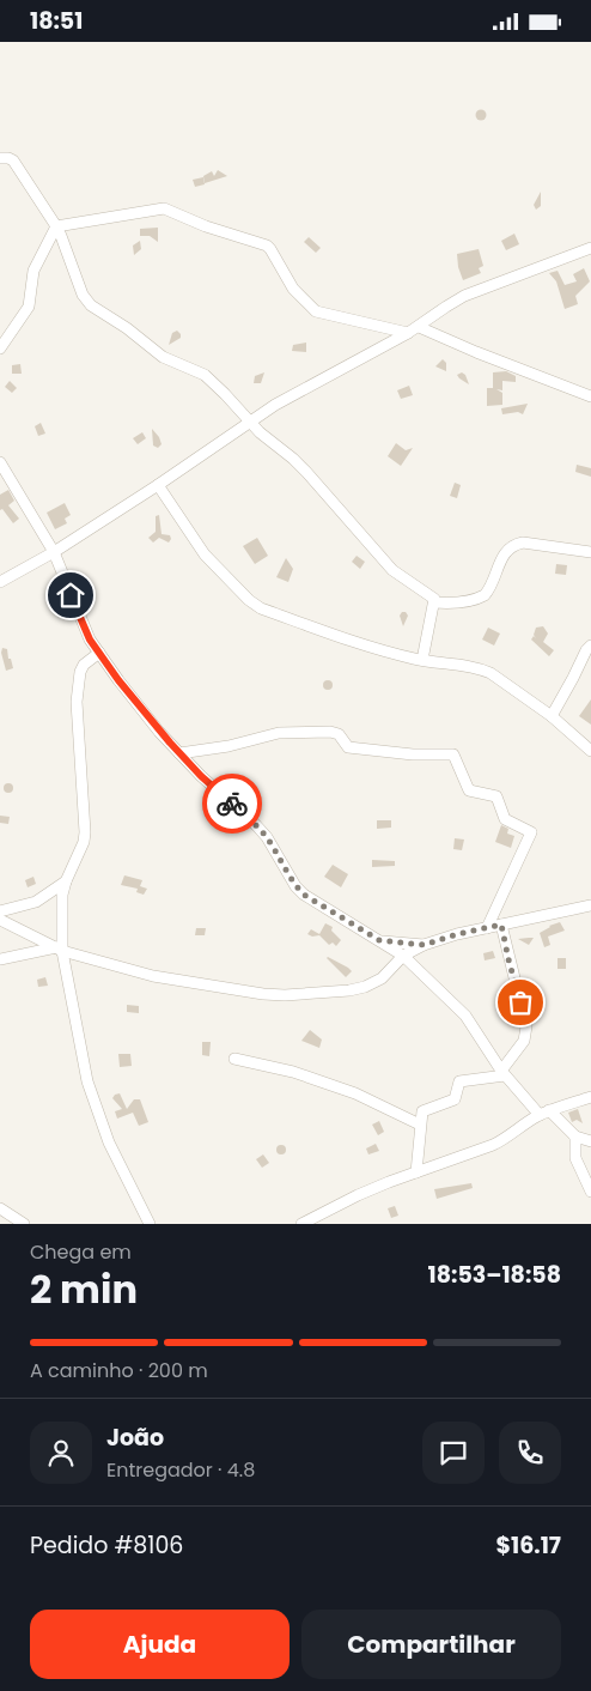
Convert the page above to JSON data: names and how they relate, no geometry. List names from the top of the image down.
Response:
{
  "page": {
    "status": "18:51",
    "heading": ["2 min", "Chega em", "18:53–18:58"],
    "panel": [
      "João",
      "Entregador · 4.8",
      "Pedido #8106",
      "$16.17"
    ],
    "bar": "A caminho · 200 m",
    "buttons": ["Ajuda", "Compartilhar"]
  }
}
